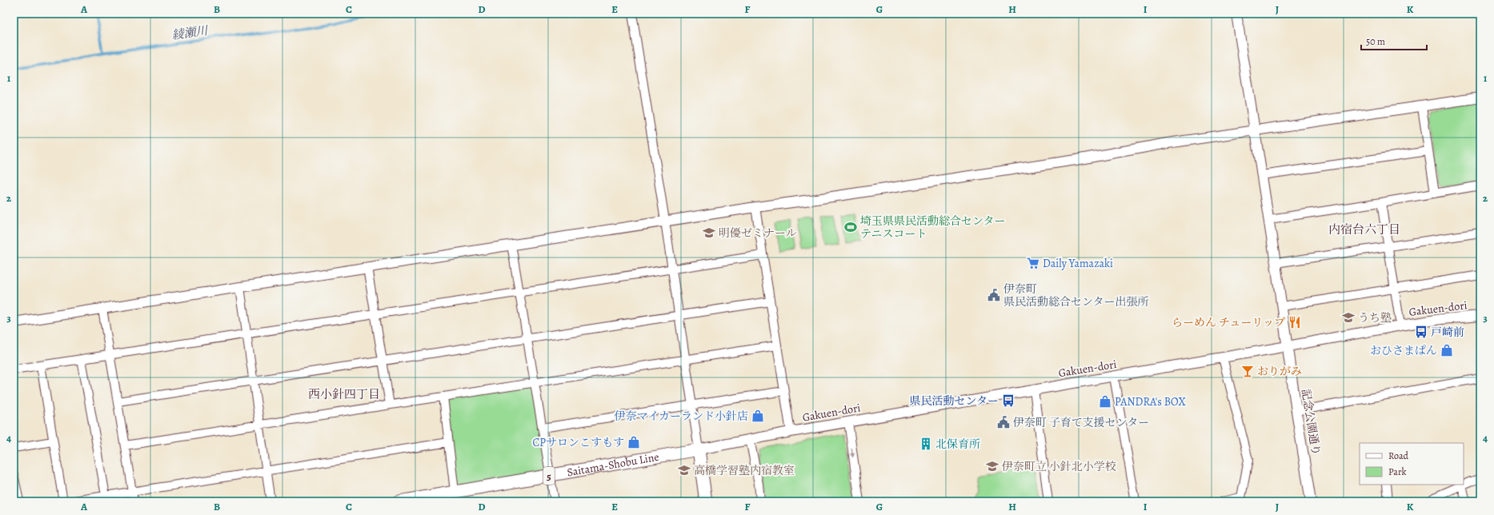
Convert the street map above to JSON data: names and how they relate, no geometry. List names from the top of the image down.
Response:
{
  "streets": {
    "main road": ["Saitama-Shobu Line", "5"],
    "street": ["Gakuen-dori", "記念公園通り"]
  },
  "crossings": [
    ["Gakuen-dori", "記念公園通り"],
    ["Gakuen-dori", "Saitama-Shobu Line"]
  ],
  "districts": ["内宿台六丁目", "西小針四丁目"],
  "water": ["綾瀬川"],
  "places": {
    "sports": ["埼玉県県民活動総合センター テニスコート"],
    "school or university": [
      "明優ゼミナール",
      "うち塾",
      "伊奈町立 小針北小学校",
      "高橋学習塾内宿教室"
    ],
    "supermarket": ["Daily Yamazaki"],
    "public building": ["伊奈町 県民活動総合センター出張所", "伊奈町 子育て支援センター"],
    "restaurant": ["らーめん チューリップ"],
    "bus stop": ["戸崎前", "県民活動センター"],
    "shop": [
      "おひさまぱん",
      "PANDRA's BOX",
      "伊奈マイカーランド小針店",
      "CPサロンこすもす"
    ],
    "bar": ["おりがみ"],
    "building": ["北保育所"]
  },
  "legend": ["Road", "Park"],
  "scale_bar": "50 m",
  "grid": {
    "columns": [
      "A",
      "B",
      "C",
      "D",
      "E",
      "F",
      "G",
      "H",
      "I",
      "J",
      "K"
    ],
    "rows": [
      "1",
      "2",
      "3",
      "4"
    ]
  }
}
